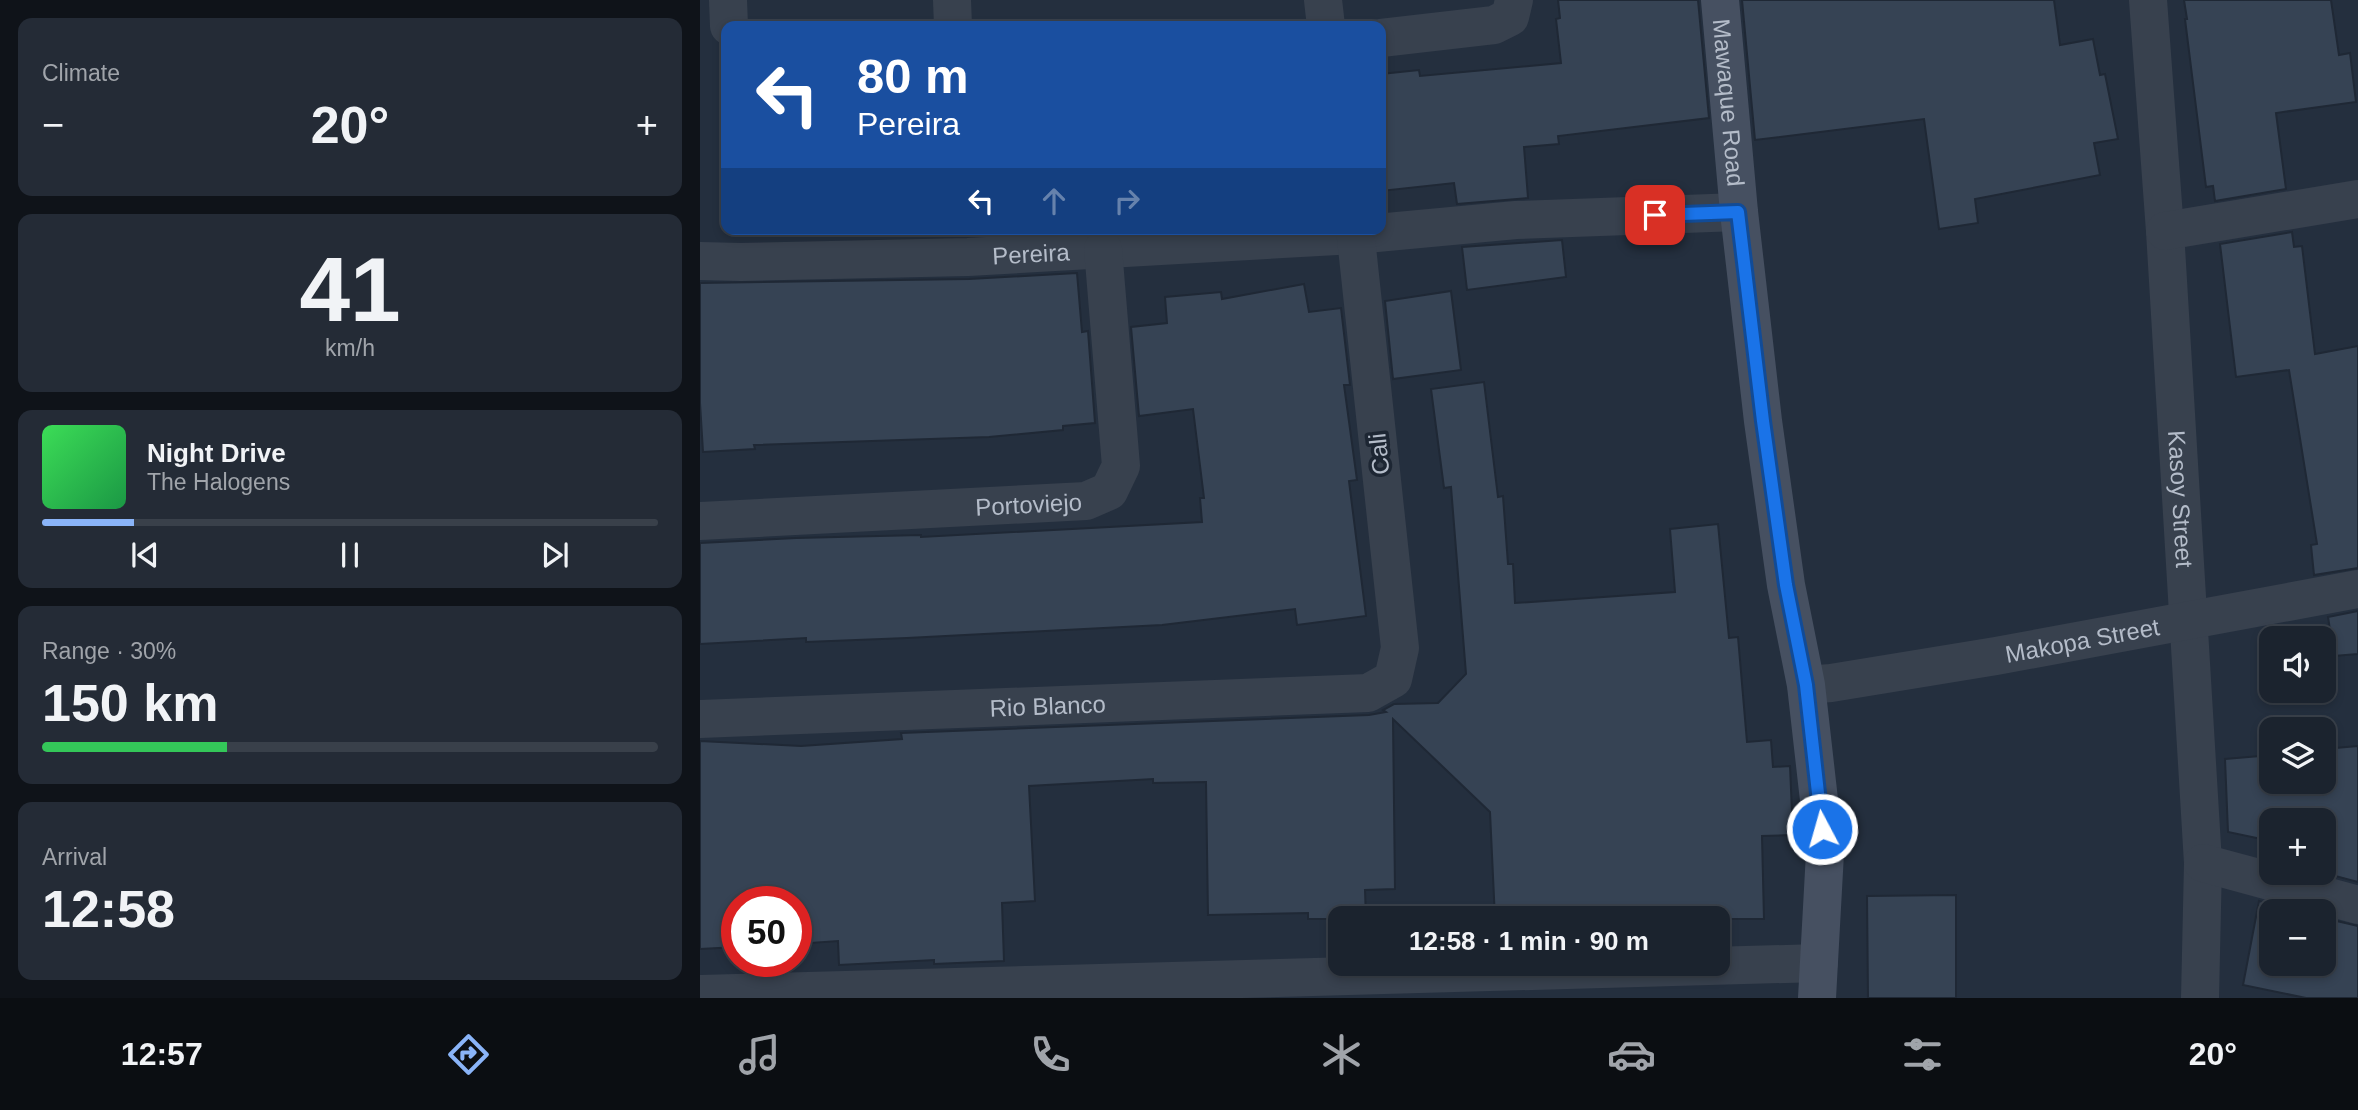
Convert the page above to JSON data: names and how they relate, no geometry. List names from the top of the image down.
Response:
{
  "streets": {
    "main road": ["Mawaque Road"],
    "street": [
      "Pereira",
      "Cali",
      "Kasoy Street",
      "Portoviejo",
      "Makopa Street",
      "Rio Blanco"
    ]
  },
  "crossings": [
    ["Mawaque Road", "Pereira"],
    ["Mawaque Road", "Makopa Street"],
    ["Pereira", "Portoviejo"],
    ["Cali", "Rio Blanco"],
    ["Kasoy Street", "Makopa Street"]
  ],
  "page": {
    "tile": [
      "Climate",
      ["41", "km/h"],
      ["Range · 30%", "150 km"],
      ["Arrival", "12:58"]
    ],
    "turn": ["80 m", "Pereira"],
    "heat": ["−", "20°", "+"],
    "song": ["Night Drive", "The Halogens"],
    "map_buttons": ["+", "−"],
    "limit": "50",
    "trip": "12:58 · 1 min · 90 m",
    "tabs": ["12:57", "20°"]
  }
}
